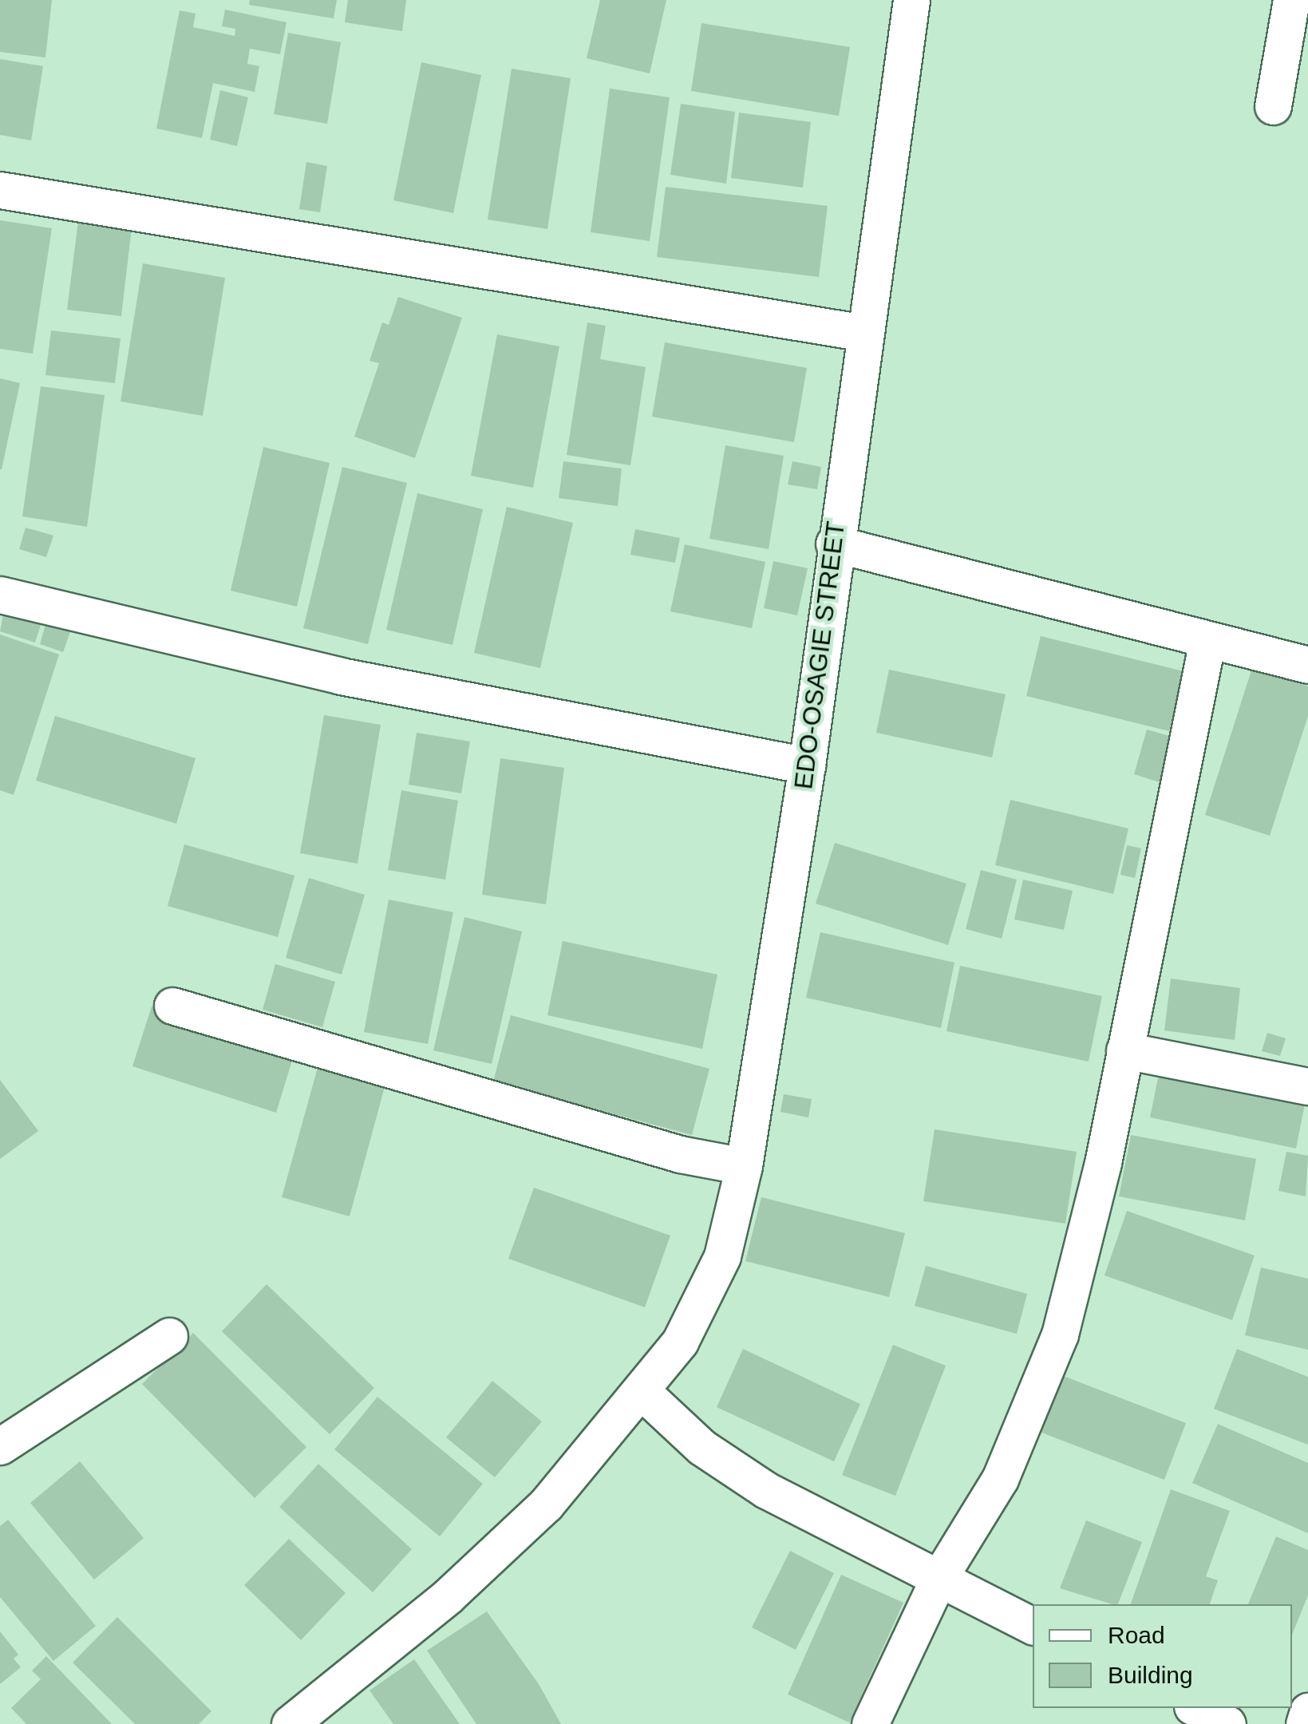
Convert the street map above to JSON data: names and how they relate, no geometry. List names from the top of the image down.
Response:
{
  "streets": {
    "street": ["EDO-OSAGIE STREET"]
  },
  "legend": ["Road", "Building"]
}
